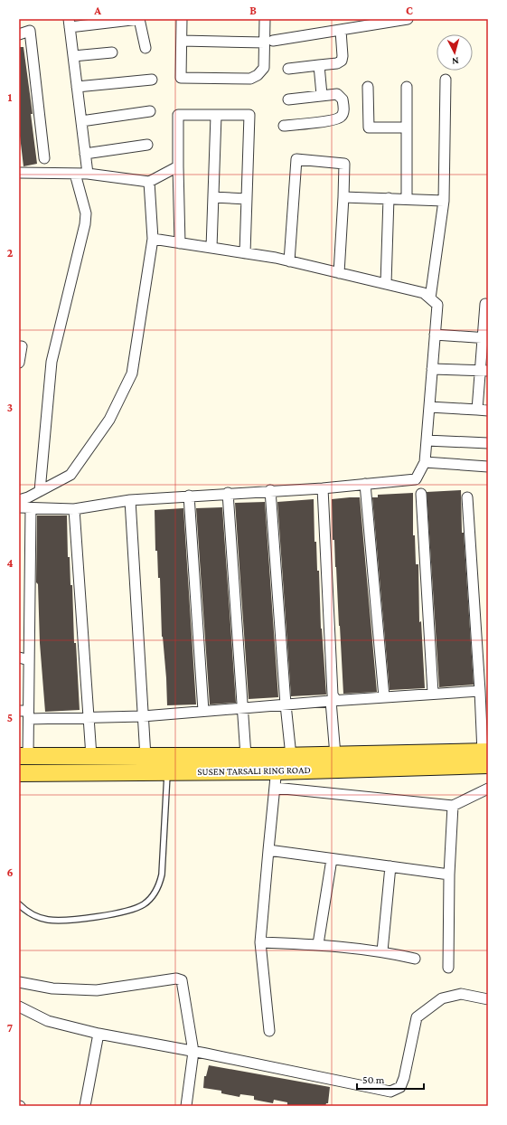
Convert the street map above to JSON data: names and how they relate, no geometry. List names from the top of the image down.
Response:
{
  "streets": {
    "main road": ["SUSEN TARSALI RING ROAD"]
  },
  "scale_bar": "50 m",
  "north": "bottom",
  "grid": {
    "columns": ["A", "B", "C"],
    "rows": [
      "1",
      "2",
      "3",
      "4",
      "5",
      "6",
      "7"
    ]
  }
}
